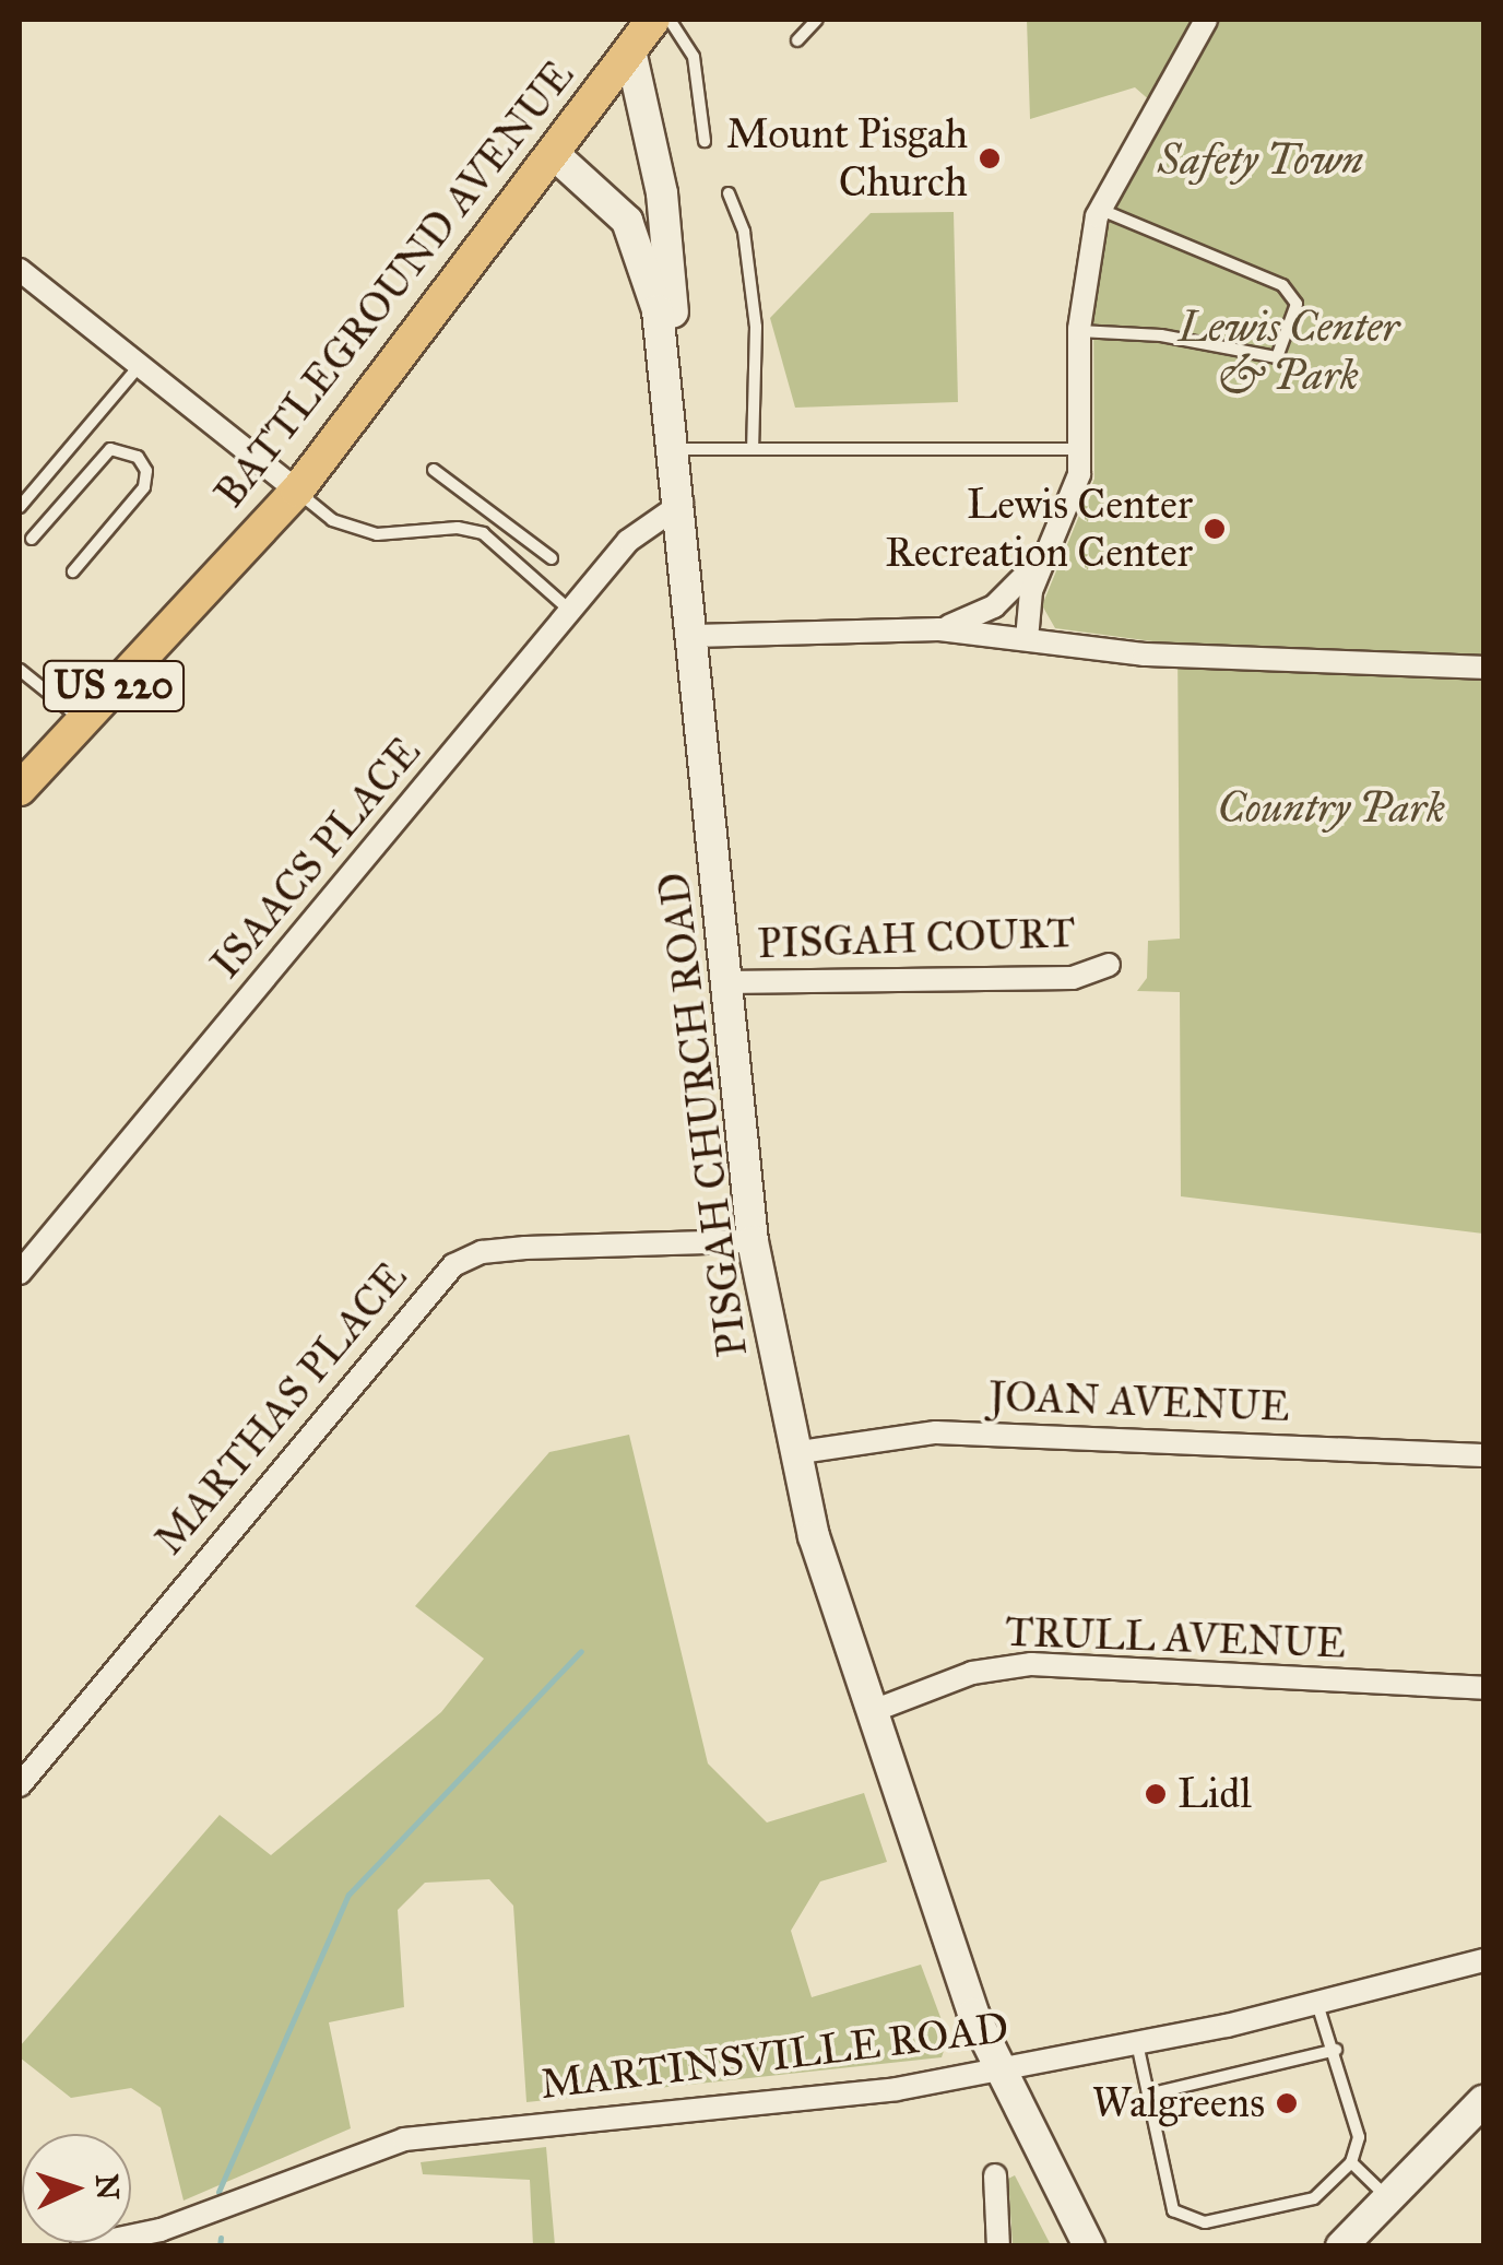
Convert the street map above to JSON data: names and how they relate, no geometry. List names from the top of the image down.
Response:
{
  "streets": {
    "main road": ["BATTLEGROUND AVENUE", "US 220", "PISGAH CHURCH ROAD"],
    "street": [
      "ISAACS PLACE",
      "PISGAH COURT",
      "JOAN AVENUE",
      "MARTHAS PLACE",
      "TRULL AVENUE",
      "MARTINSVILLE ROAD"
    ]
  },
  "crossings": [
    ["BATTLEGROUND AVENUE", "PISGAH CHURCH ROAD"],
    ["ISAACS PLACE", "PISGAH CHURCH ROAD"],
    ["PISGAH COURT", "PISGAH CHURCH ROAD"],
    ["PISGAH CHURCH ROAD", "JOAN AVENUE"],
    ["PISGAH CHURCH ROAD", "MARTHAS PLACE"],
    ["PISGAH CHURCH ROAD", "TRULL AVENUE"],
    ["PISGAH CHURCH ROAD", "MARTINSVILLE ROAD"]
  ],
  "parks": ["Safety Town", "Lewis Center & Park", "Country Park"],
  "places": [
    "Mount Pisgah Church",
    "Lewis Center Recreation Center",
    "Lidl",
    "Walgreens"
  ],
  "north": "right"
}
